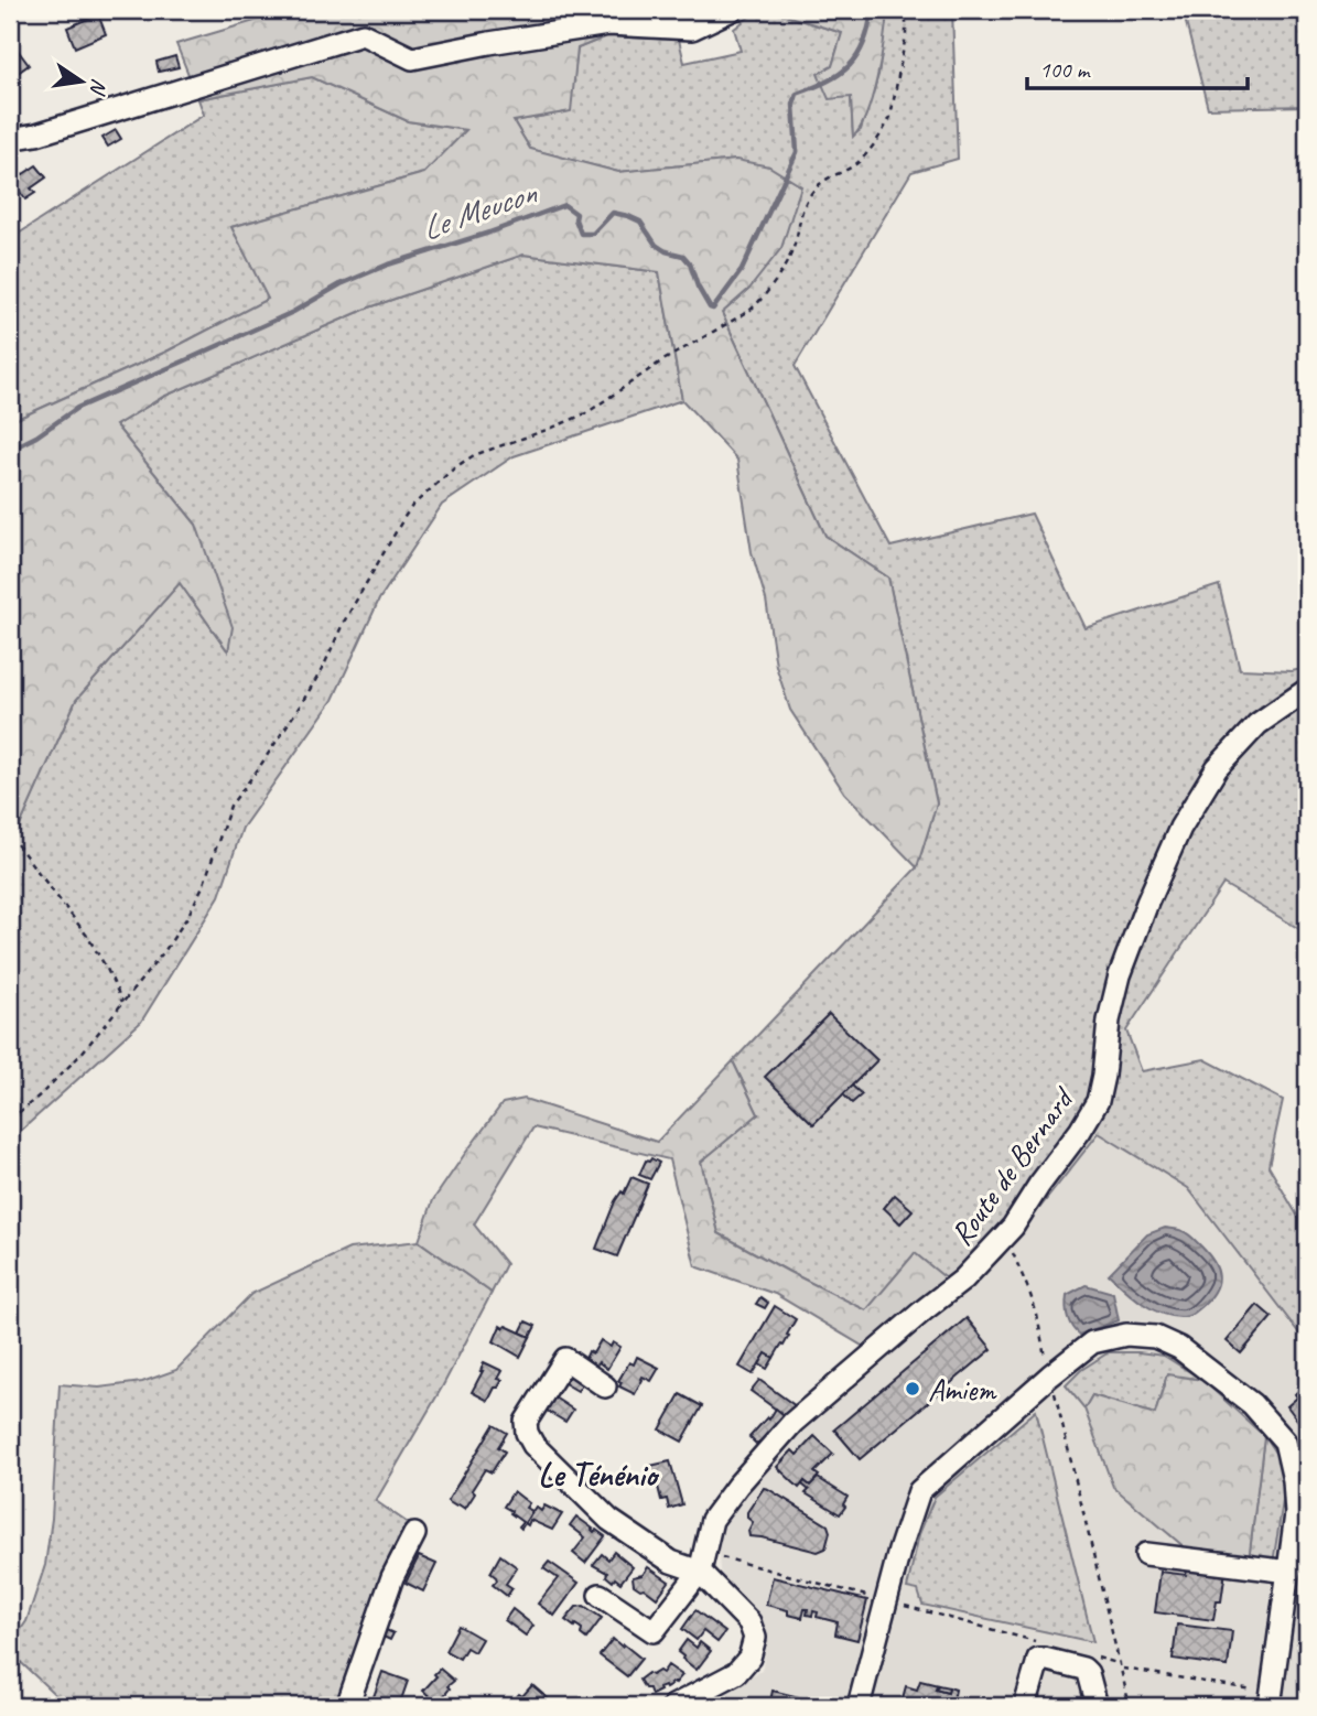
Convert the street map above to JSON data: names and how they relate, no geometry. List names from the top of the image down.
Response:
{
  "streets": {
    "street": ["Route de Bernard"]
  },
  "districts": ["Le Ténénio"],
  "water": ["Le Meucon"],
  "places": ["Amiem"],
  "scale_bar": "100 m",
  "north": "right"
}
